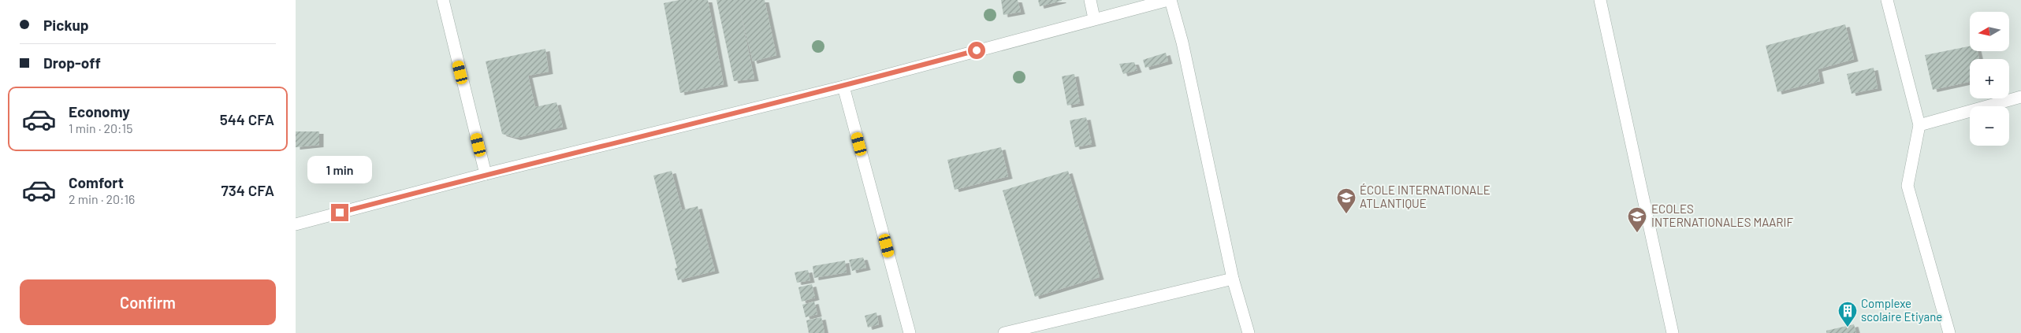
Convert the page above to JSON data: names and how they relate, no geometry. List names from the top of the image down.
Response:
{
  "places": {
    "school or university": ["ÉCOLE INTERNATIONALE ATLANTIQUE", "ECOLES INTERNATIONALES MAARIF"],
    "building": ["Complexe scolaire Etiyane"]
  },
  "north": "left",
  "page": {
    "banner": ["Pickup", "Drop-off"],
    "map_buttons": ["+", "−"],
    "list": [
      {
        "name": "Economy",
        "note": "1 min · 20:15",
        "value": "544 CFA"
      },
      {
        "name": "Comfort",
        "note": "2 min · 20:16",
        "value": "734 CFA"
      }
    ],
    "bubble": "1 min",
    "buttons": "Confirm"
  }
}
